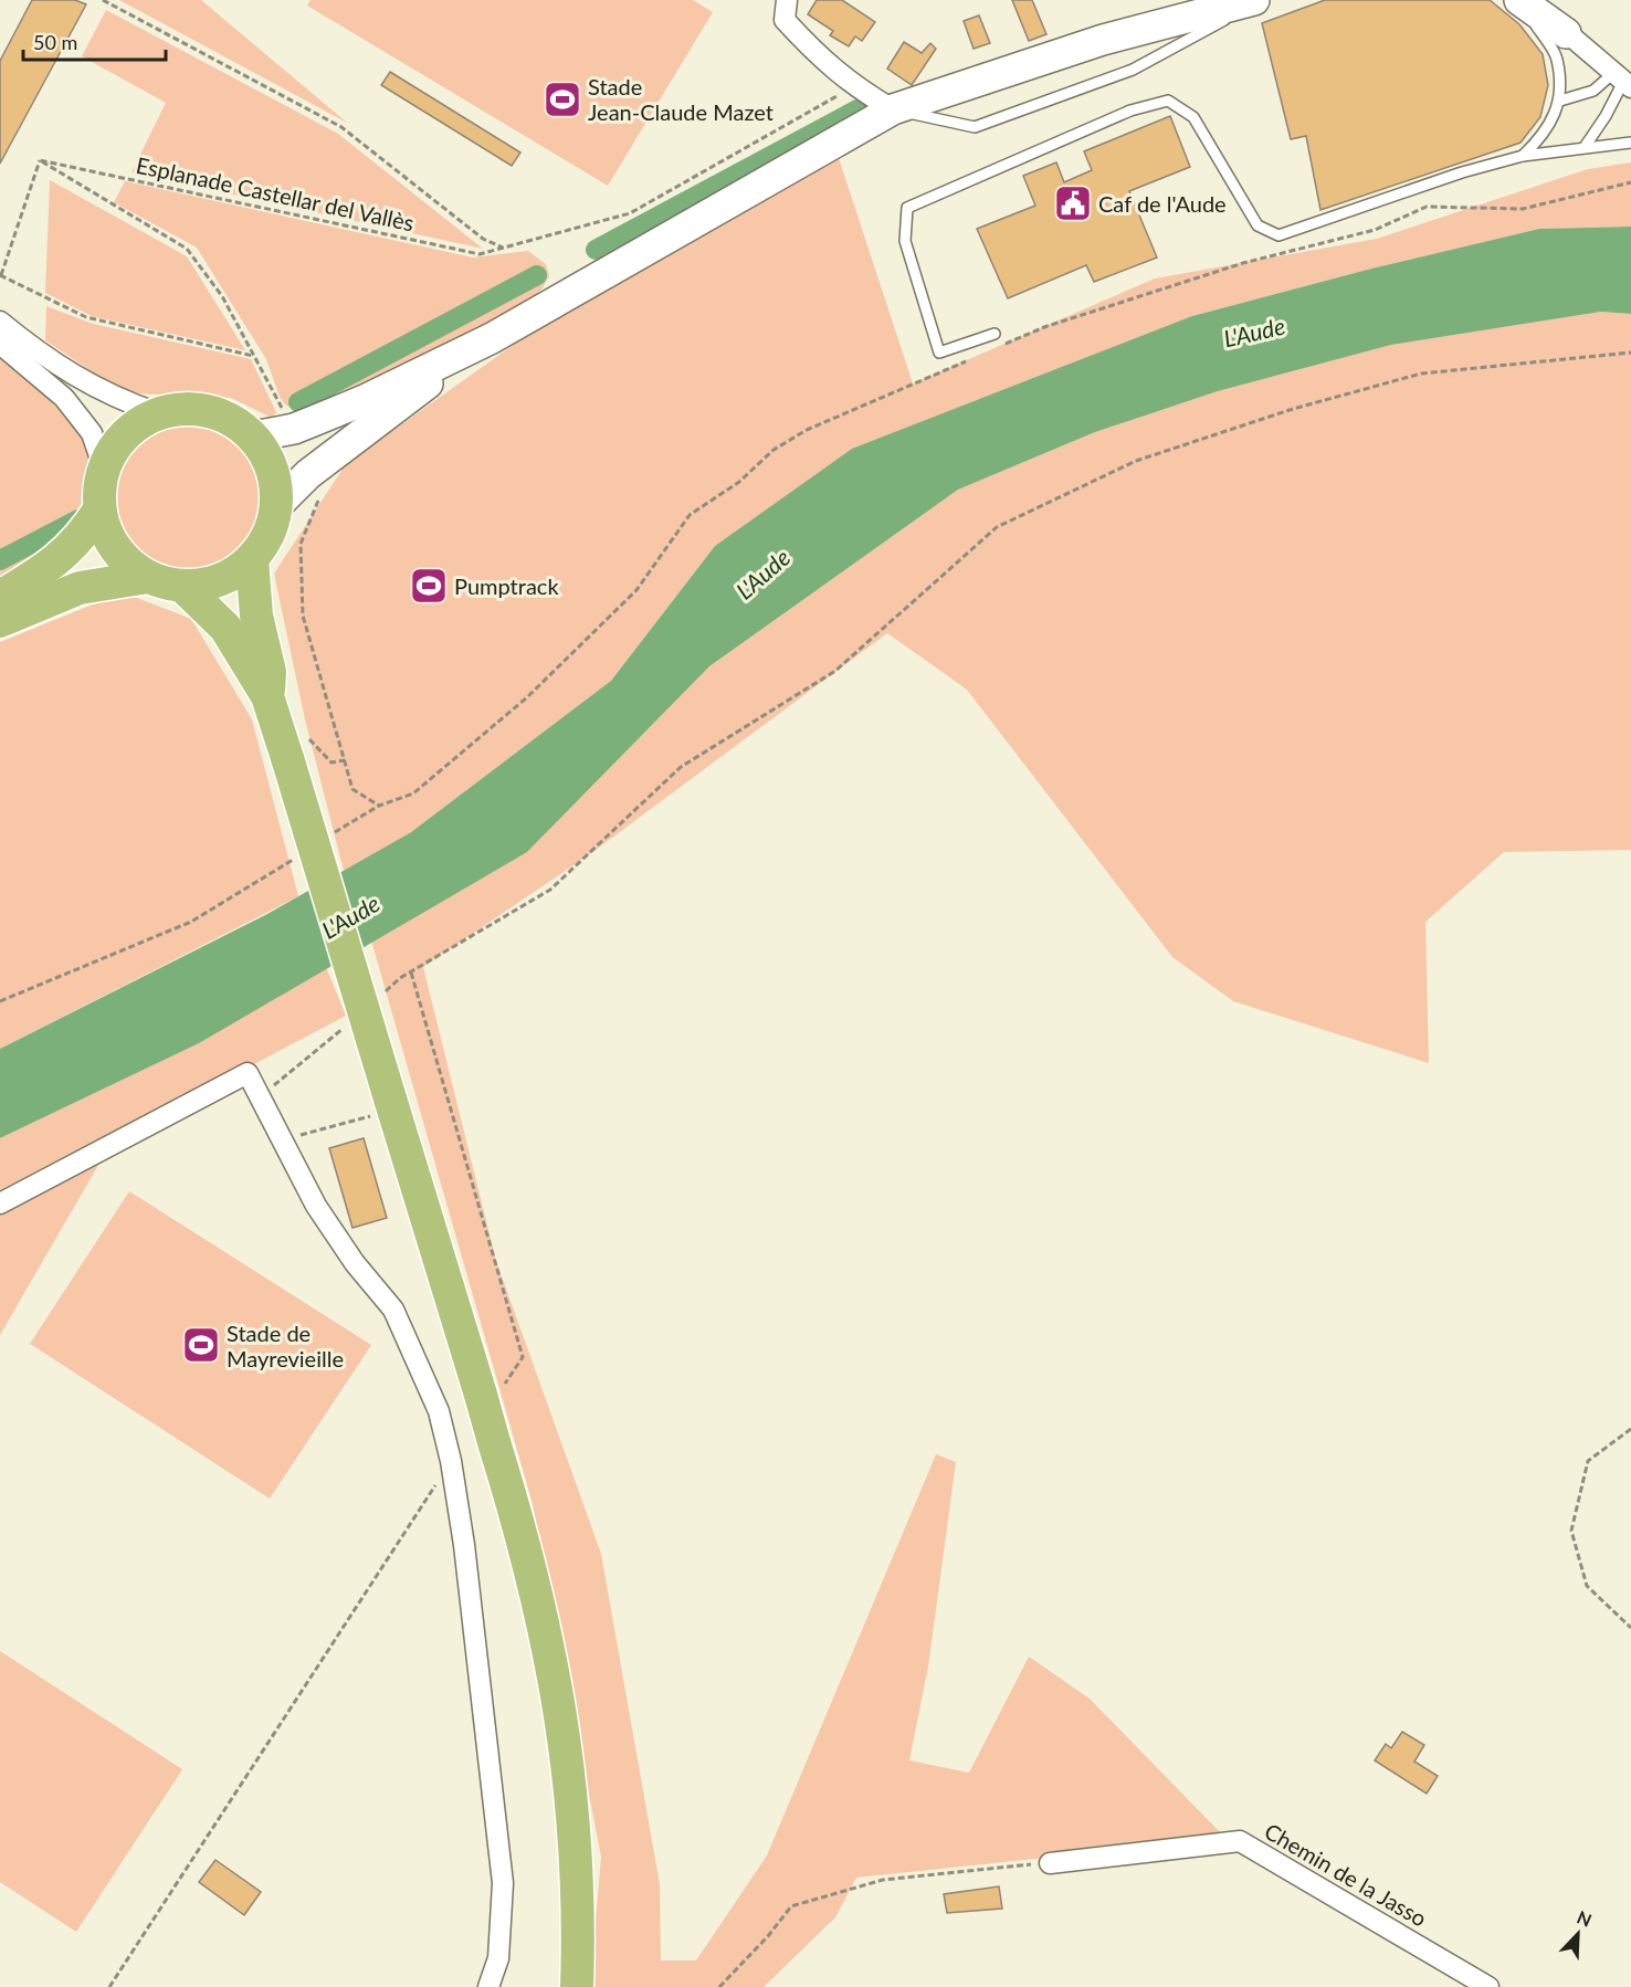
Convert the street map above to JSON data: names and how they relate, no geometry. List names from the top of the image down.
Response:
{
  "streets": {
    "street": ["Chemin de la Jasso"],
    "path": ["Esplanade Castellar del Vallès"]
  },
  "water": ["L'Aude"],
  "places": {
    "sports": ["Stade Jean-Claude Mazet", "Pumptrack", "Stade de Mayrevieille"],
    "public building": ["Caf de l'Aude"]
  },
  "scale_bar": "50 m",
  "north": "top right"
}
